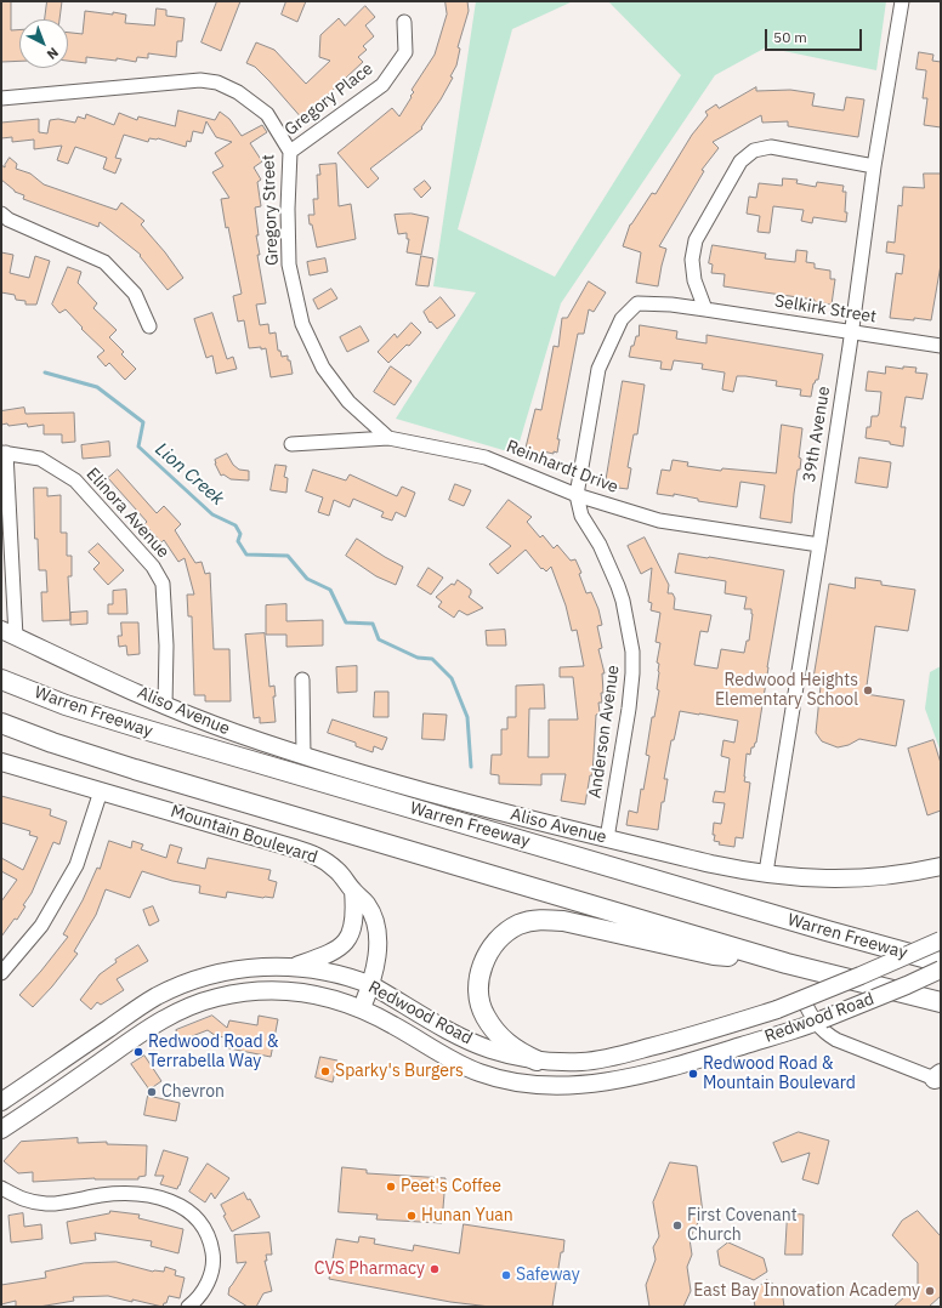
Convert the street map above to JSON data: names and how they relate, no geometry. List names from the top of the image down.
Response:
{
  "streets": {
    "highway": ["Warren Freeway"],
    "main road": ["Aliso Avenue", "Mountain Boulevard", "Redwood Road"],
    "street": [
      "Gregory Place",
      "Gregory Street",
      "Selkirk Street",
      "39th Avenue",
      "Reinhardt Drive",
      "Elinora Avenue",
      "Anderson Avenue"
    ]
  },
  "crossings": [
    ["Gregory Place", "Gregory Street"],
    ["Gregory Street", "Reinhardt Drive"],
    ["Selkirk Street", "39th Avenue"],
    ["Selkirk Street", "Anderson Avenue"],
    ["39th Avenue", "Reinhardt Drive"],
    ["39th Avenue", "Aliso Avenue"],
    ["Reinhardt Drive", "Anderson Avenue"],
    ["Elinora Avenue", "Aliso Avenue"],
    ["Aliso Avenue", "Anderson Avenue"],
    ["Mountain Boulevard", "Redwood Road"]
  ],
  "water": ["Lion Creek"],
  "places": [
    "Redwood Heights Elementary School",
    "Redwood Road & Terrabella Way",
    "Sparky's Burgers",
    "Redwood Road & Mountain Boulevard",
    "Chevron",
    "Peet's Coffee",
    "Hunan Yuan",
    "First Covenant Church",
    "CVS Pharmacy",
    "Safeway",
    "East Bay Innovation Academy"
  ],
  "scale_bar": "50 m",
  "north": "bottom right"
}
